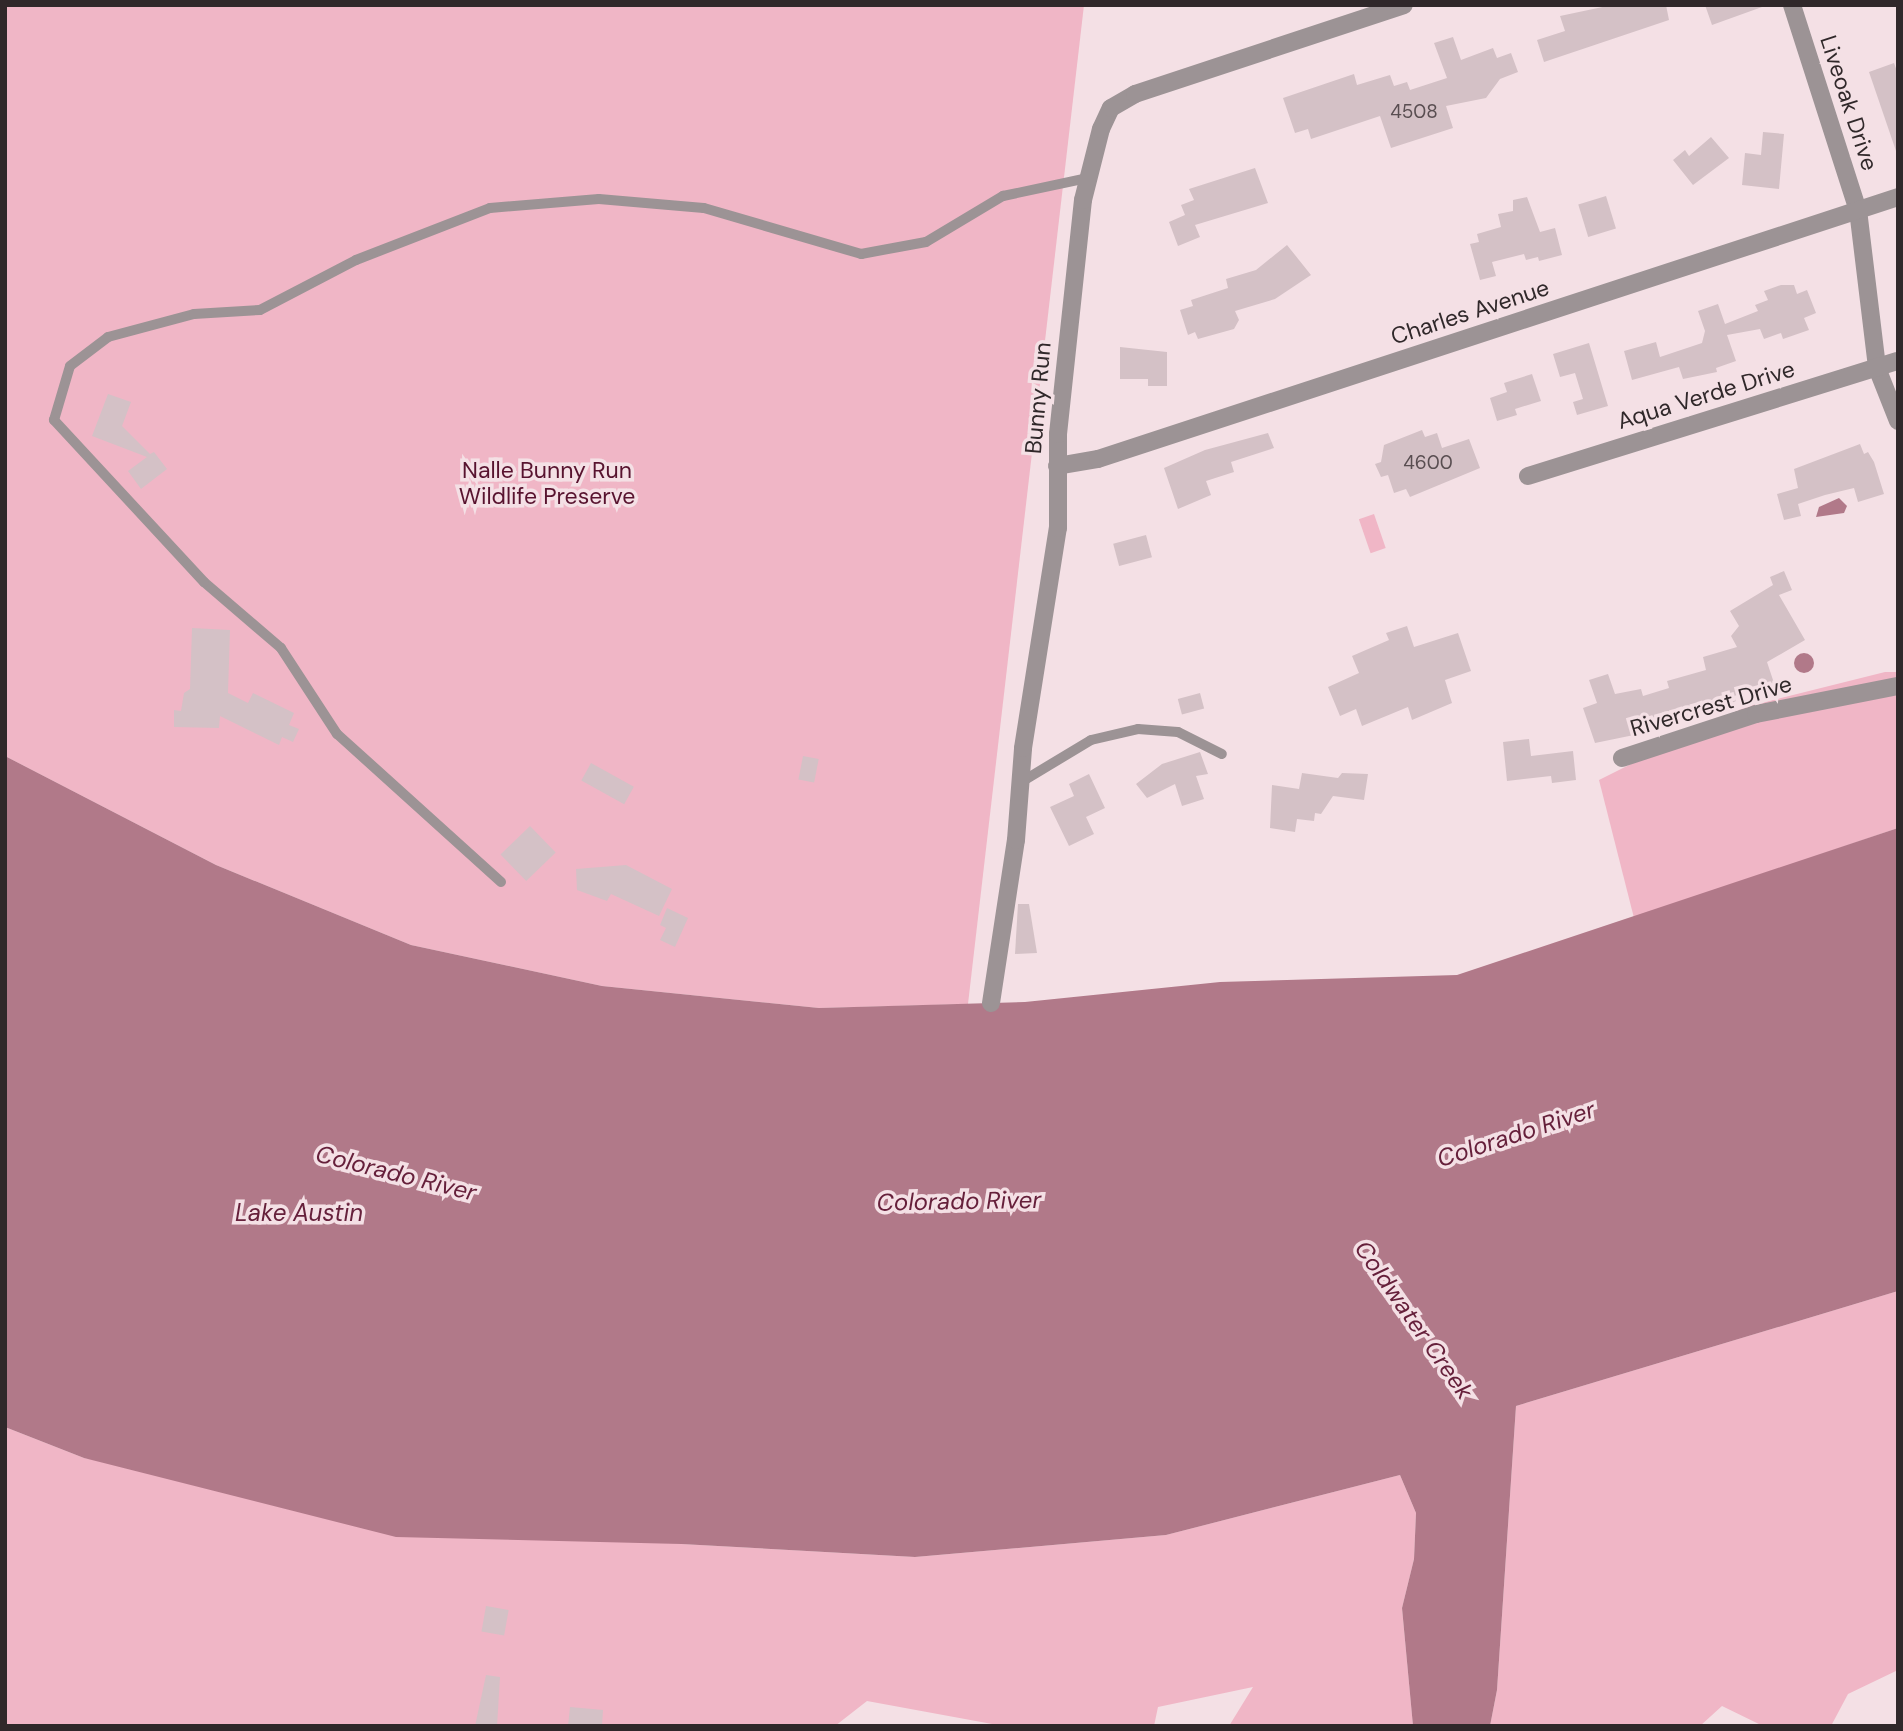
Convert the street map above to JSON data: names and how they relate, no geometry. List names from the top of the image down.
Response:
{
  "streets": {
    "street": [
      "Liveoak Drive",
      "Charles Avenue",
      "Aqua Verde Drive",
      "Bunny Run",
      "Rivercrest Drive"
    ]
  },
  "crossings": [
    ["Liveoak Drive", "Charles Avenue"],
    ["Liveoak Drive", "Aqua Verde Drive"],
    ["Charles Avenue", "Bunny Run"]
  ],
  "water": ["Colorado River", "Lake Austin", "Coldwater Creek"],
  "parks": ["Nalle Bunny Run Wildlife Preserve"],
  "house_numbers": ["4508", "4600"]
}
